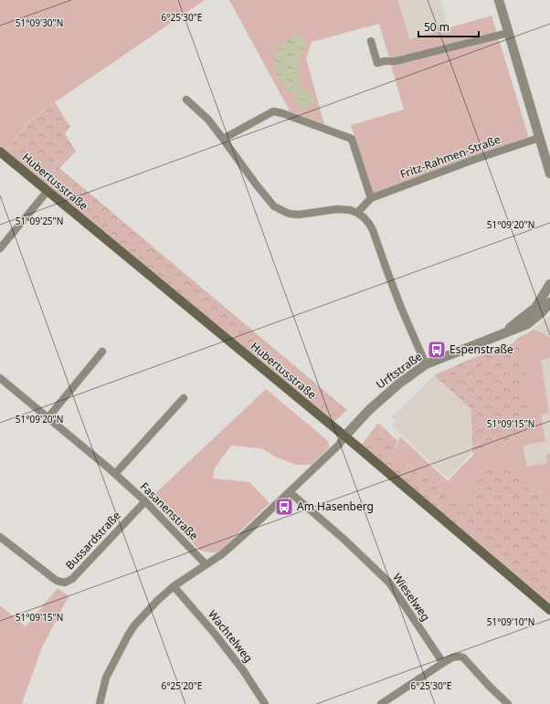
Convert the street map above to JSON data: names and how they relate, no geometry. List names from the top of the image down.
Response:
{
  "streets": {
    "main road": ["Hubertusstraße"],
    "street": [
      "Fritz-Rahmen-Straße",
      "Urftstraße",
      "Fasanenstraße",
      "Bussardstraße",
      "Wieselweg",
      "Wachtelweg"
    ]
  },
  "crossings": [
    ["Hubertusstraße", "Urftstraße"],
    ["Fasanenstraße", "Bussardstraße"]
  ],
  "places": {
    "bus stop": ["Espenstraße", "Am Hasenberg"]
  },
  "scale_bar": "50 m",
  "coordinates": [
    "6°25'30\"E",
    "51°09'30\"N",
    "51°09'25\"N",
    "51°09'20\"N",
    "51°09'15\"N",
    "51°09'10\"N",
    "6°25'20\"E"
  ]
}
